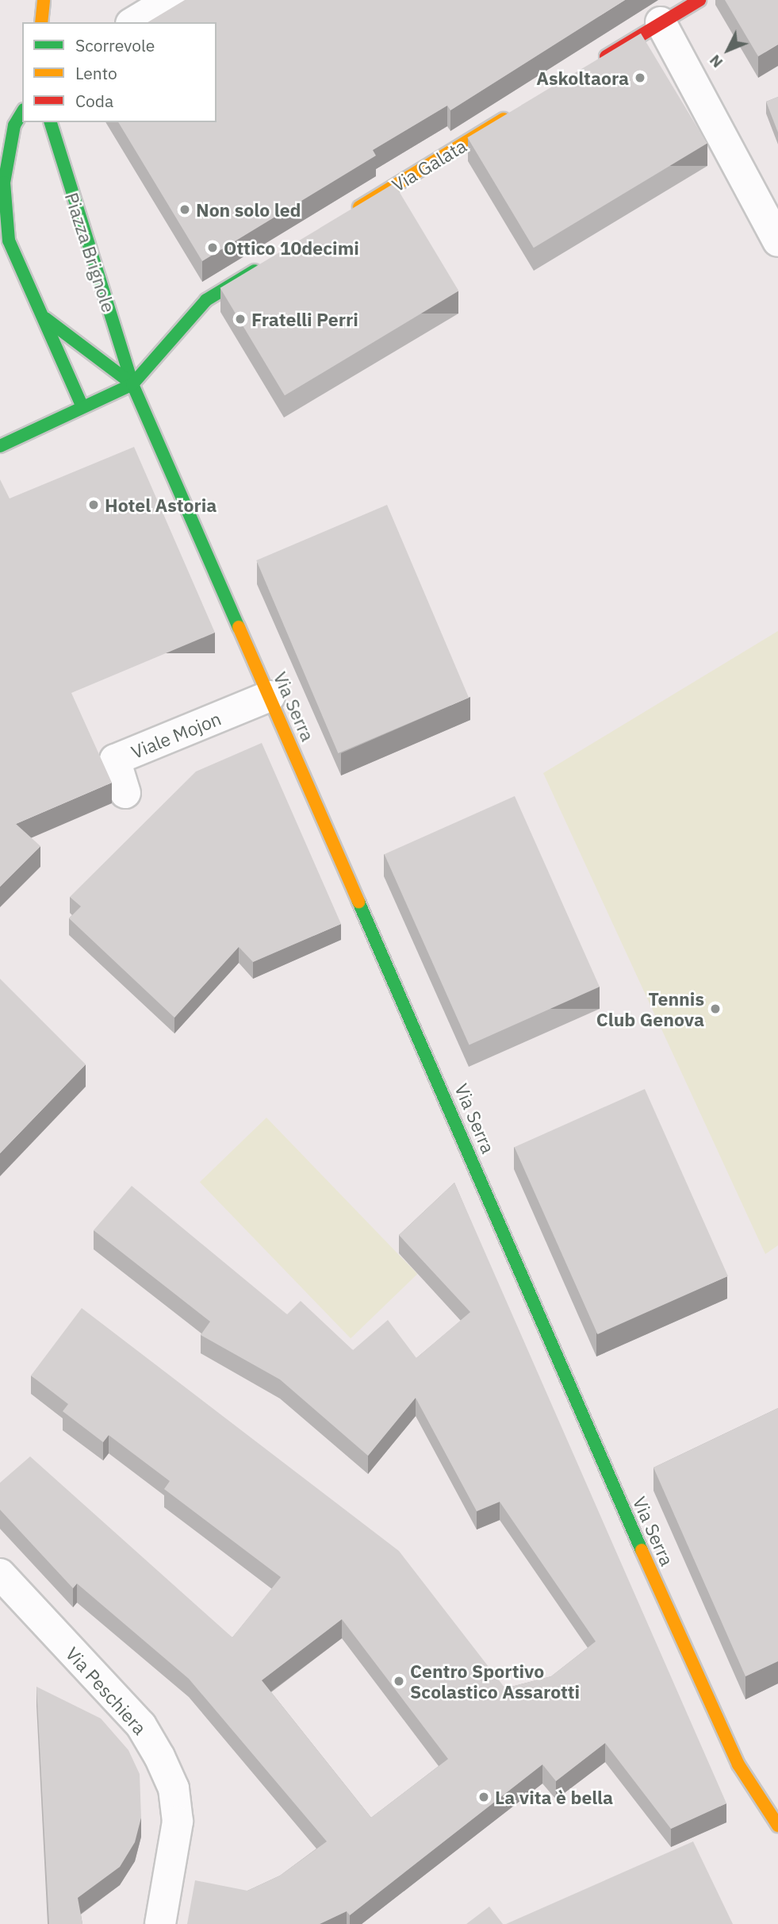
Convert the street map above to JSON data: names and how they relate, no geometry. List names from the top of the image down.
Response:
{
  "streets": {
    "main road": ["Via Galata", "Piazza Brignole", "Via Serra"],
    "street": ["Viale Mojon", "Via Peschiera"]
  },
  "crossings": [
    ["Piazza Brignole", "Via Serra"],
    ["Via Serra", "Viale Mojon"]
  ],
  "places": [
    "Askoltaora",
    "Non solo led",
    "Ottico 10decimi",
    "Fratelli Perri",
    "Hotel Astoria",
    "Tennis Club Genova",
    "Centro Sportivo Scolastico Assarotti",
    "La vita è bella"
  ],
  "legend": ["Scorrevole", "Lento", "Coda"],
  "north": "bottom left"
}
